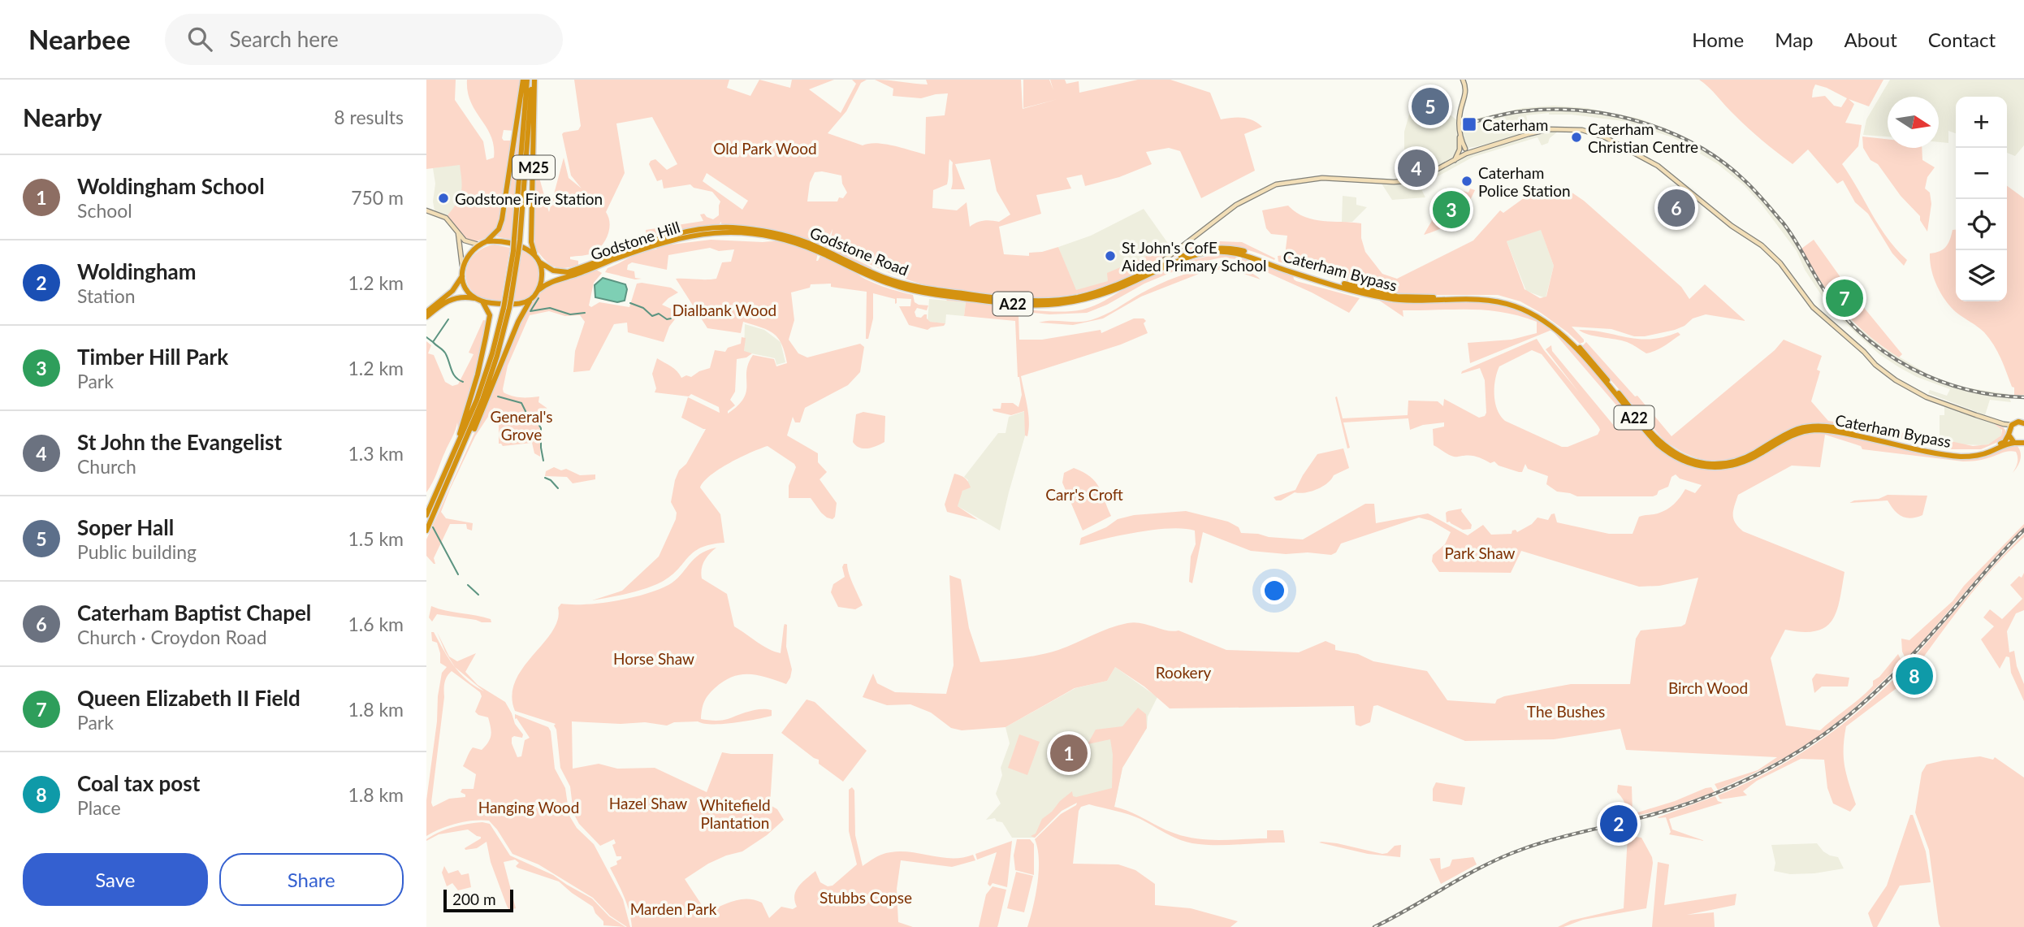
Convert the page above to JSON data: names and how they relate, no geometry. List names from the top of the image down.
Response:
{
  "streets": {
    "highway": [
      "M25",
      "Godstone Hill",
      "Godstone Road",
      "Caterham Bypass",
      "A22"
    ]
  },
  "crossings": [
    ["M25", "Godstone Hill"],
    ["Godstone Hill", "Godstone Road"],
    ["Godstone Road", "Caterham Bypass"]
  ],
  "parks": [
    "Old Park Wood",
    "Dialbank Wood",
    "General's Grove",
    "Carr's Croft",
    "Park Shaw",
    "Horse Shaw",
    "Rookery",
    "Birch Wood",
    "The Bushes",
    "Hazel Shaw",
    "Whitefield Plantation",
    "Hanging Wood",
    "Stubbs Copse",
    "Marden Park"
  ],
  "places": {
    "transit": ["Caterham"],
    "other": [
      "Caterham Christian Centre",
      "Caterham Police Station",
      "Godstone Fire Station",
      "St John's CofE Aided Primary School"
    ]
  },
  "scale_bar": "200 m",
  "north": "right",
  "page": {
    "header": "Nearbee",
    "search": "Search here",
    "nav": [
      "Home",
      "Map",
      "About",
      "Contact"
    ],
    "heading": ["Nearby", "8 results"],
    "pins": [
      "5",
      "4",
      "6",
      "3",
      "7",
      "8",
      "1",
      "2"
    ],
    "map_buttons": ["+", "−"],
    "list": [
      {
        "mark": "1",
        "name": "Woldingham School",
        "note": "School",
        "value": "750 m"
      },
      {
        "mark": "2",
        "name": "Woldingham",
        "note": "Station",
        "value": "1.2 km"
      },
      {
        "mark": "3",
        "name": "Timber Hill Park",
        "note": "Park",
        "value": "1.2 km"
      },
      {
        "mark": "4",
        "name": "St John the Evangelist",
        "note": "Church",
        "value": "1.3 km"
      },
      {
        "mark": "5",
        "name": "Soper Hall",
        "note": "Public building",
        "value": "1.5 km"
      },
      {
        "mark": "6",
        "name": "Caterham Baptist Chapel",
        "note": "Church · Croydon Road",
        "value": "1.6 km"
      },
      {
        "mark": "7",
        "name": "Queen Elizabeth II Field",
        "note": "Park",
        "value": "1.8 km"
      },
      {
        "mark": "8",
        "name": "Coal tax post",
        "note": "Place",
        "value": "1.8 km"
      }
    ],
    "buttons": ["Save", "Share"],
    "scale": "200 m"
  }
}
